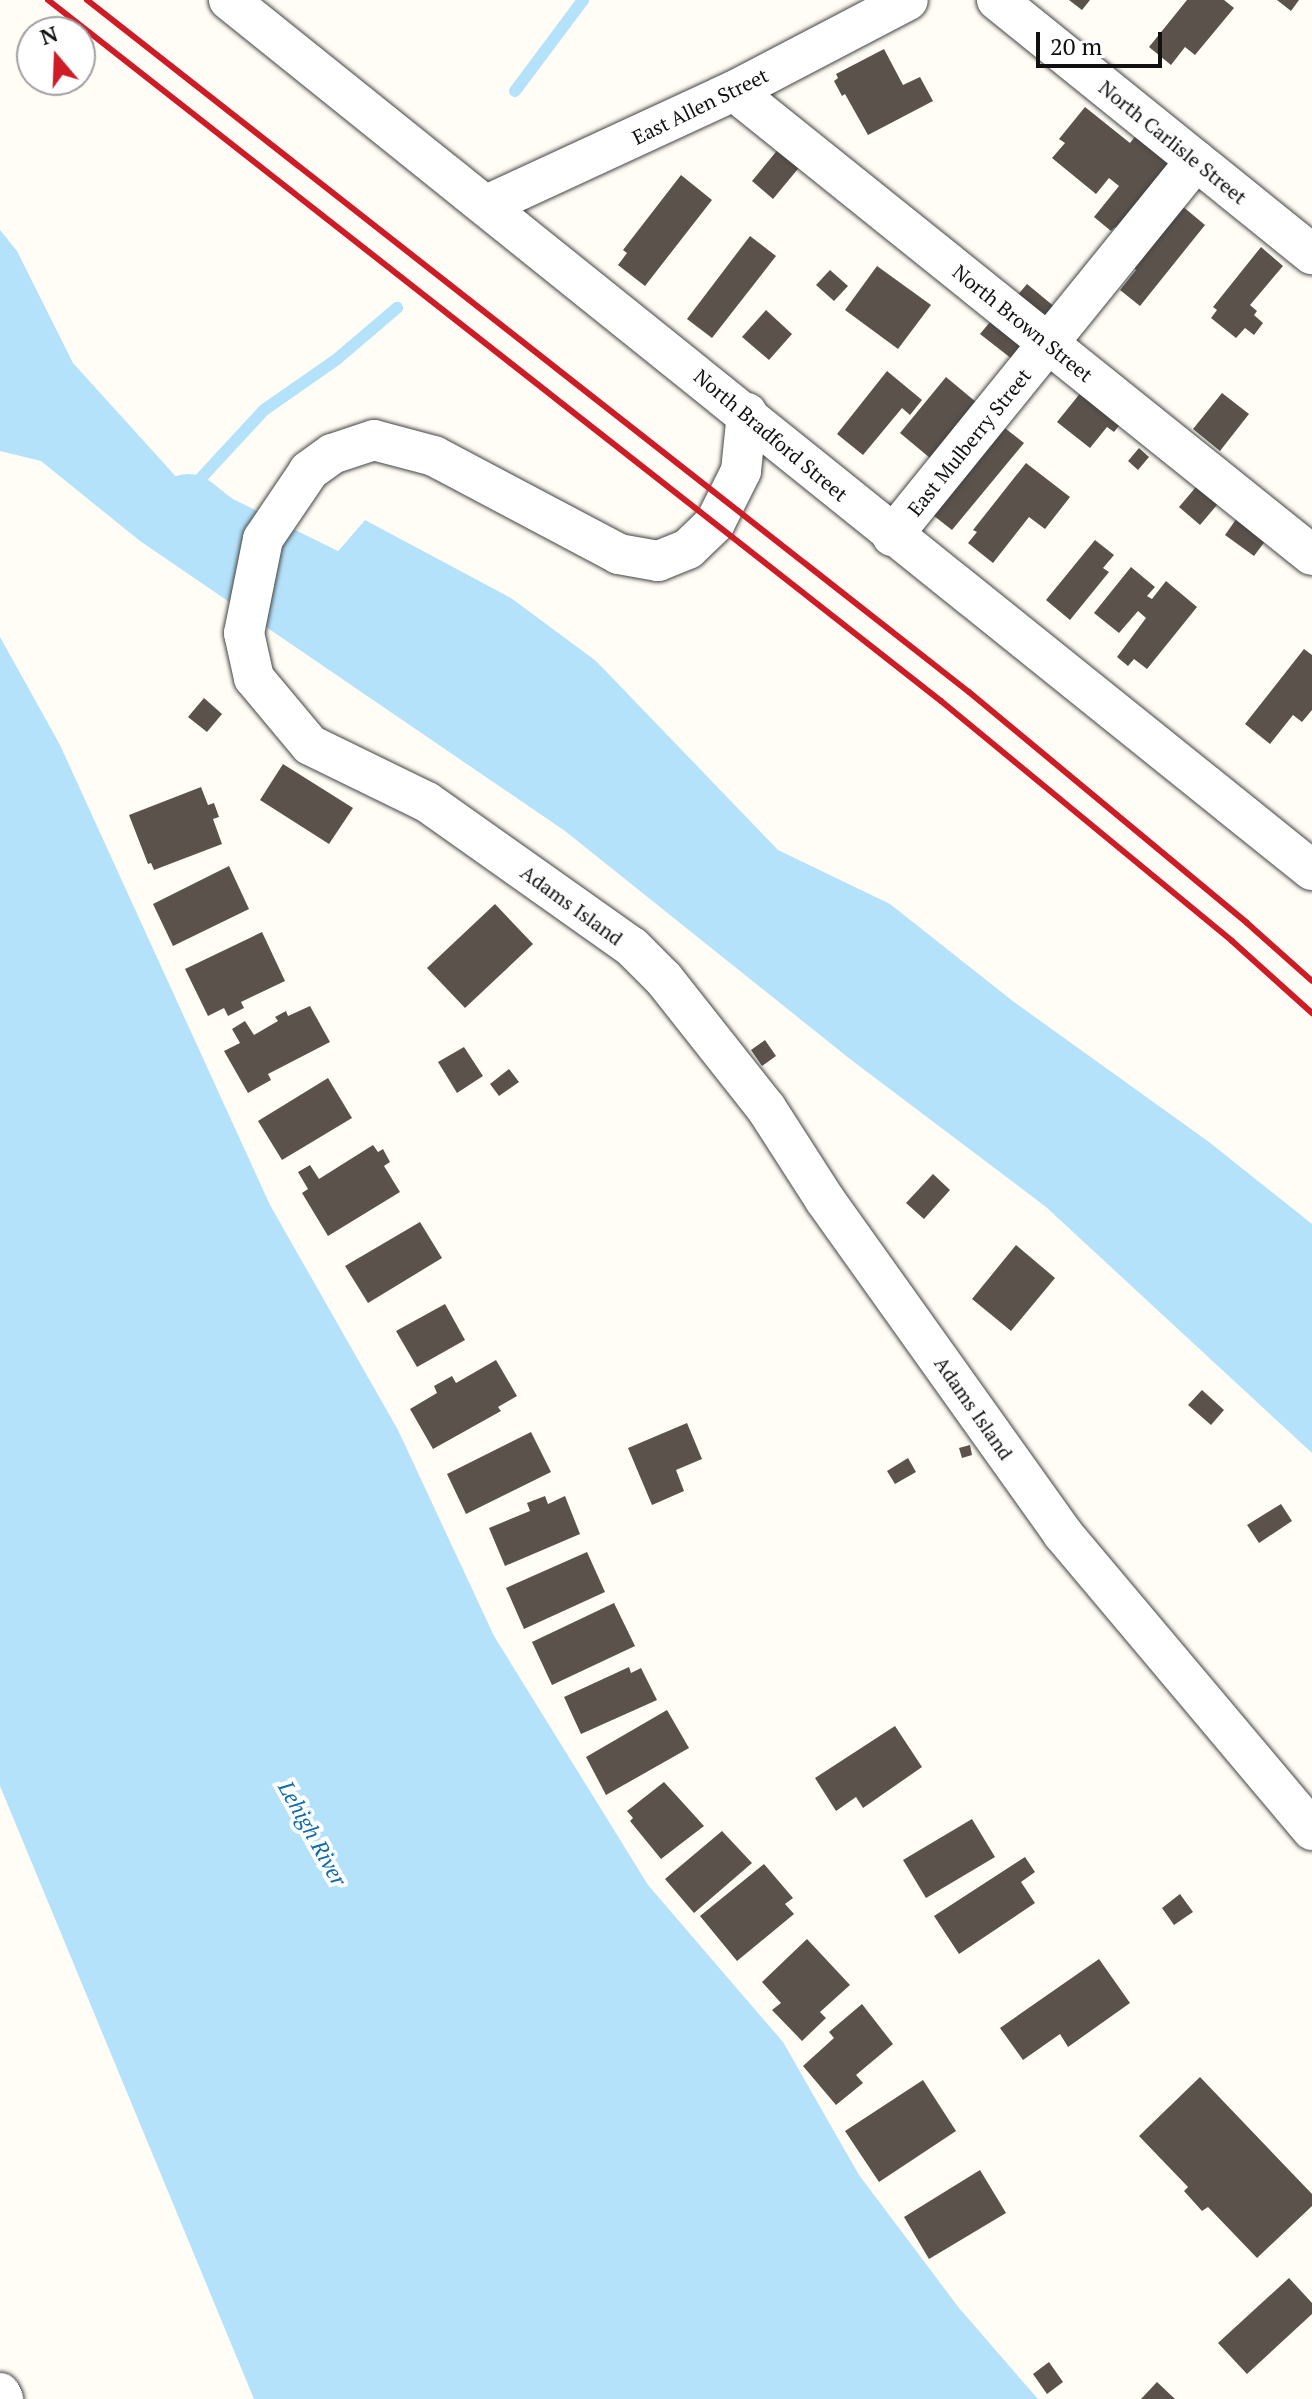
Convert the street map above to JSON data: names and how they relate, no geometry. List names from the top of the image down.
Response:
{
  "streets": {
    "street": [
      "East Allen Street",
      "North Carlisle Street",
      "North Brown Street",
      "North Bradford Street",
      "East Mulberry Street",
      "Adams Island"
    ]
  },
  "crossings": [
    ["East Allen Street", "North Brown Street"],
    ["East Allen Street", "North Bradford Street"],
    ["North Carlisle Street", "East Mulberry Street"],
    ["North Brown Street", "East Mulberry Street"],
    ["North Bradford Street", "East Mulberry Street"],
    ["North Bradford Street", "Adams Island"]
  ],
  "water": ["Lehigh River"],
  "scale_bar": "20 m",
  "north": "top"
}
